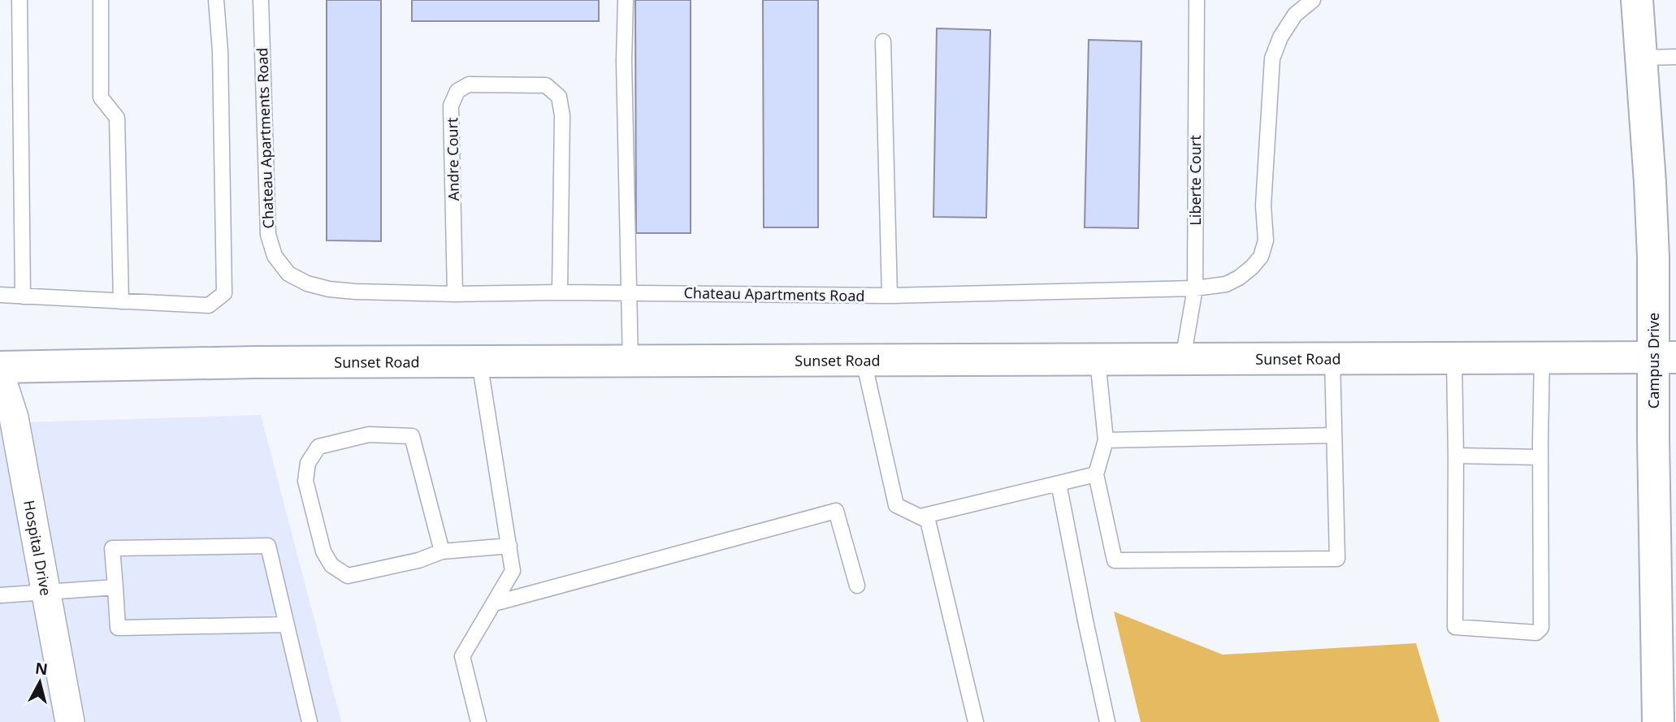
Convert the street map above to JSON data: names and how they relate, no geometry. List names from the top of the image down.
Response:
{
  "streets": {
    "street": ["Sunset Road", "Campus Drive", "Hospital Drive"],
    "lane": ["Chateau Apartments Road", "Andre Court", "Liberte Court"]
  },
  "crossings": [
    ["Chateau Apartments Road", "Andre Court"],
    ["Chateau Apartments Road", "Liberte Court"],
    ["Liberte Court", "Sunset Road"],
    ["Sunset Road", "Campus Drive"]
  ],
  "north": "top"
}
